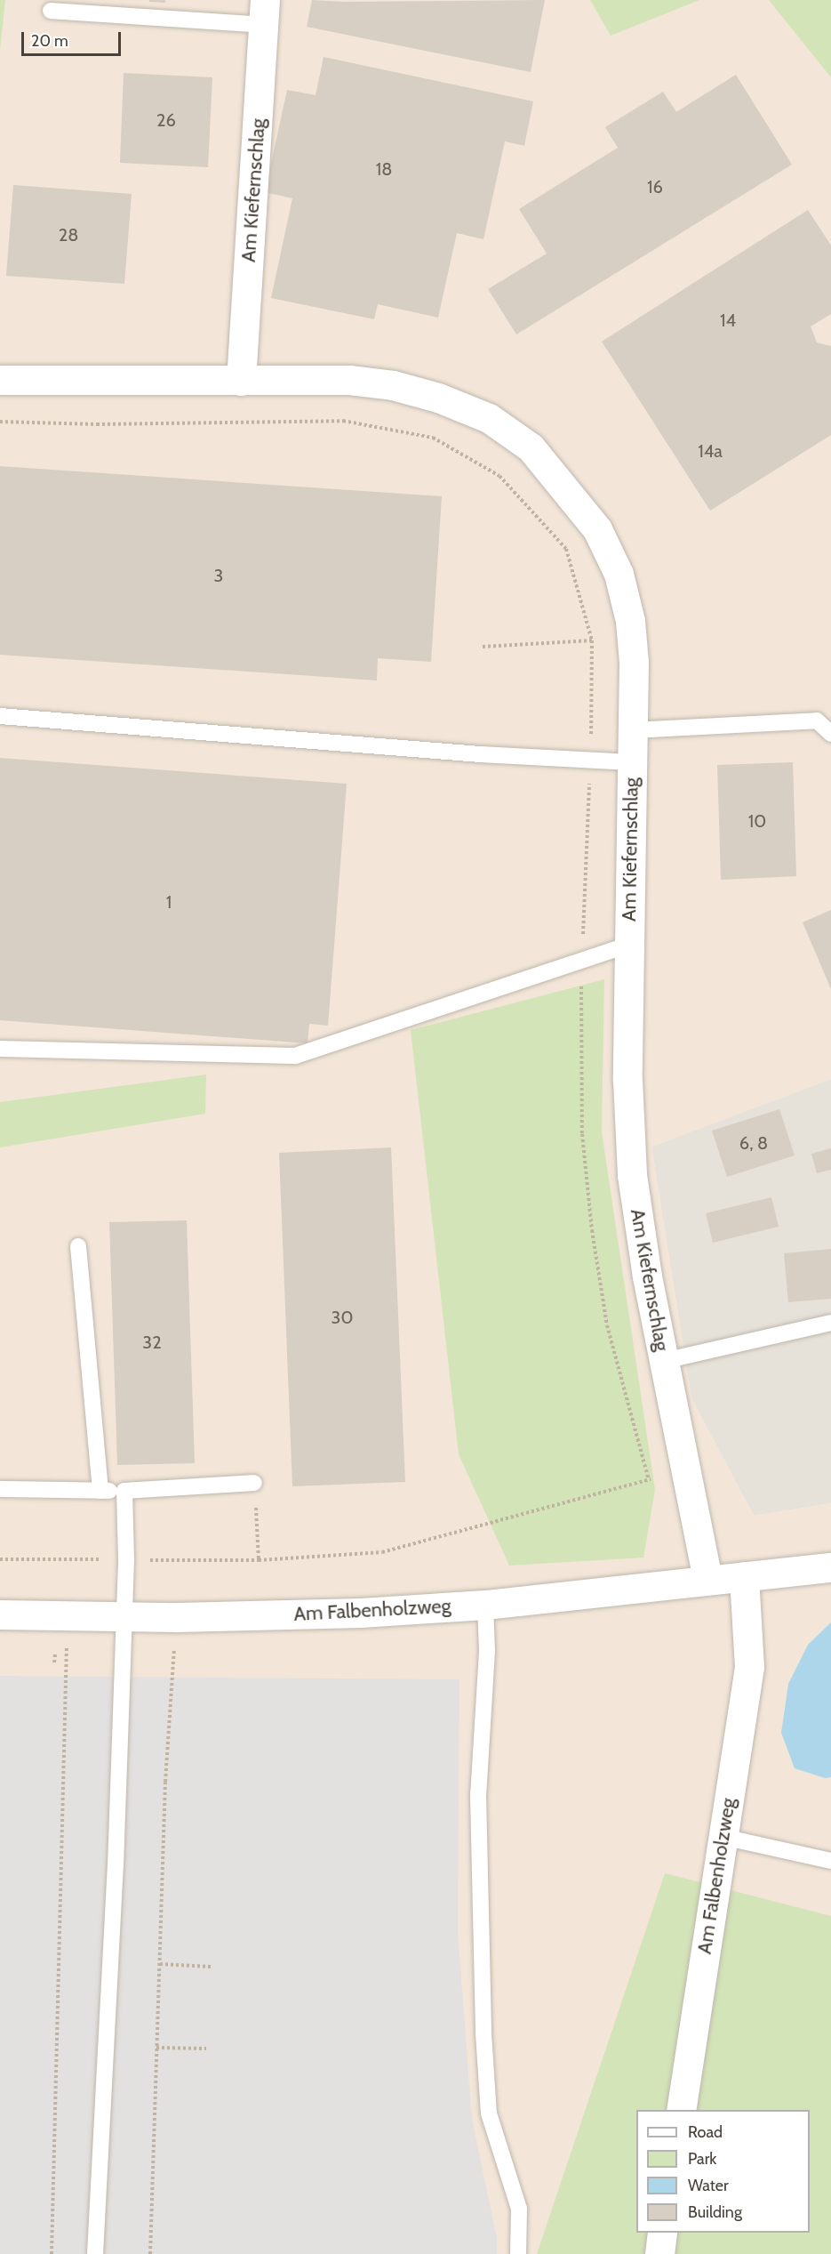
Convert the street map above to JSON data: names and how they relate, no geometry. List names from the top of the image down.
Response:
{
  "streets": {
    "street": ["Am Kiefernschlag", "Am Falbenholzweg"]
  },
  "crossings": [
    ["Am Kiefernschlag", "Am Falbenholzweg"]
  ],
  "house_numbers": [
    "26",
    "18",
    "16",
    "28",
    "14",
    "14a",
    "3",
    "10",
    "1",
    "6, 8",
    "30",
    "32"
  ],
  "legend": [
    "Road",
    "Park",
    "Water",
    "Building"
  ],
  "scale_bar": "20 m"
}
